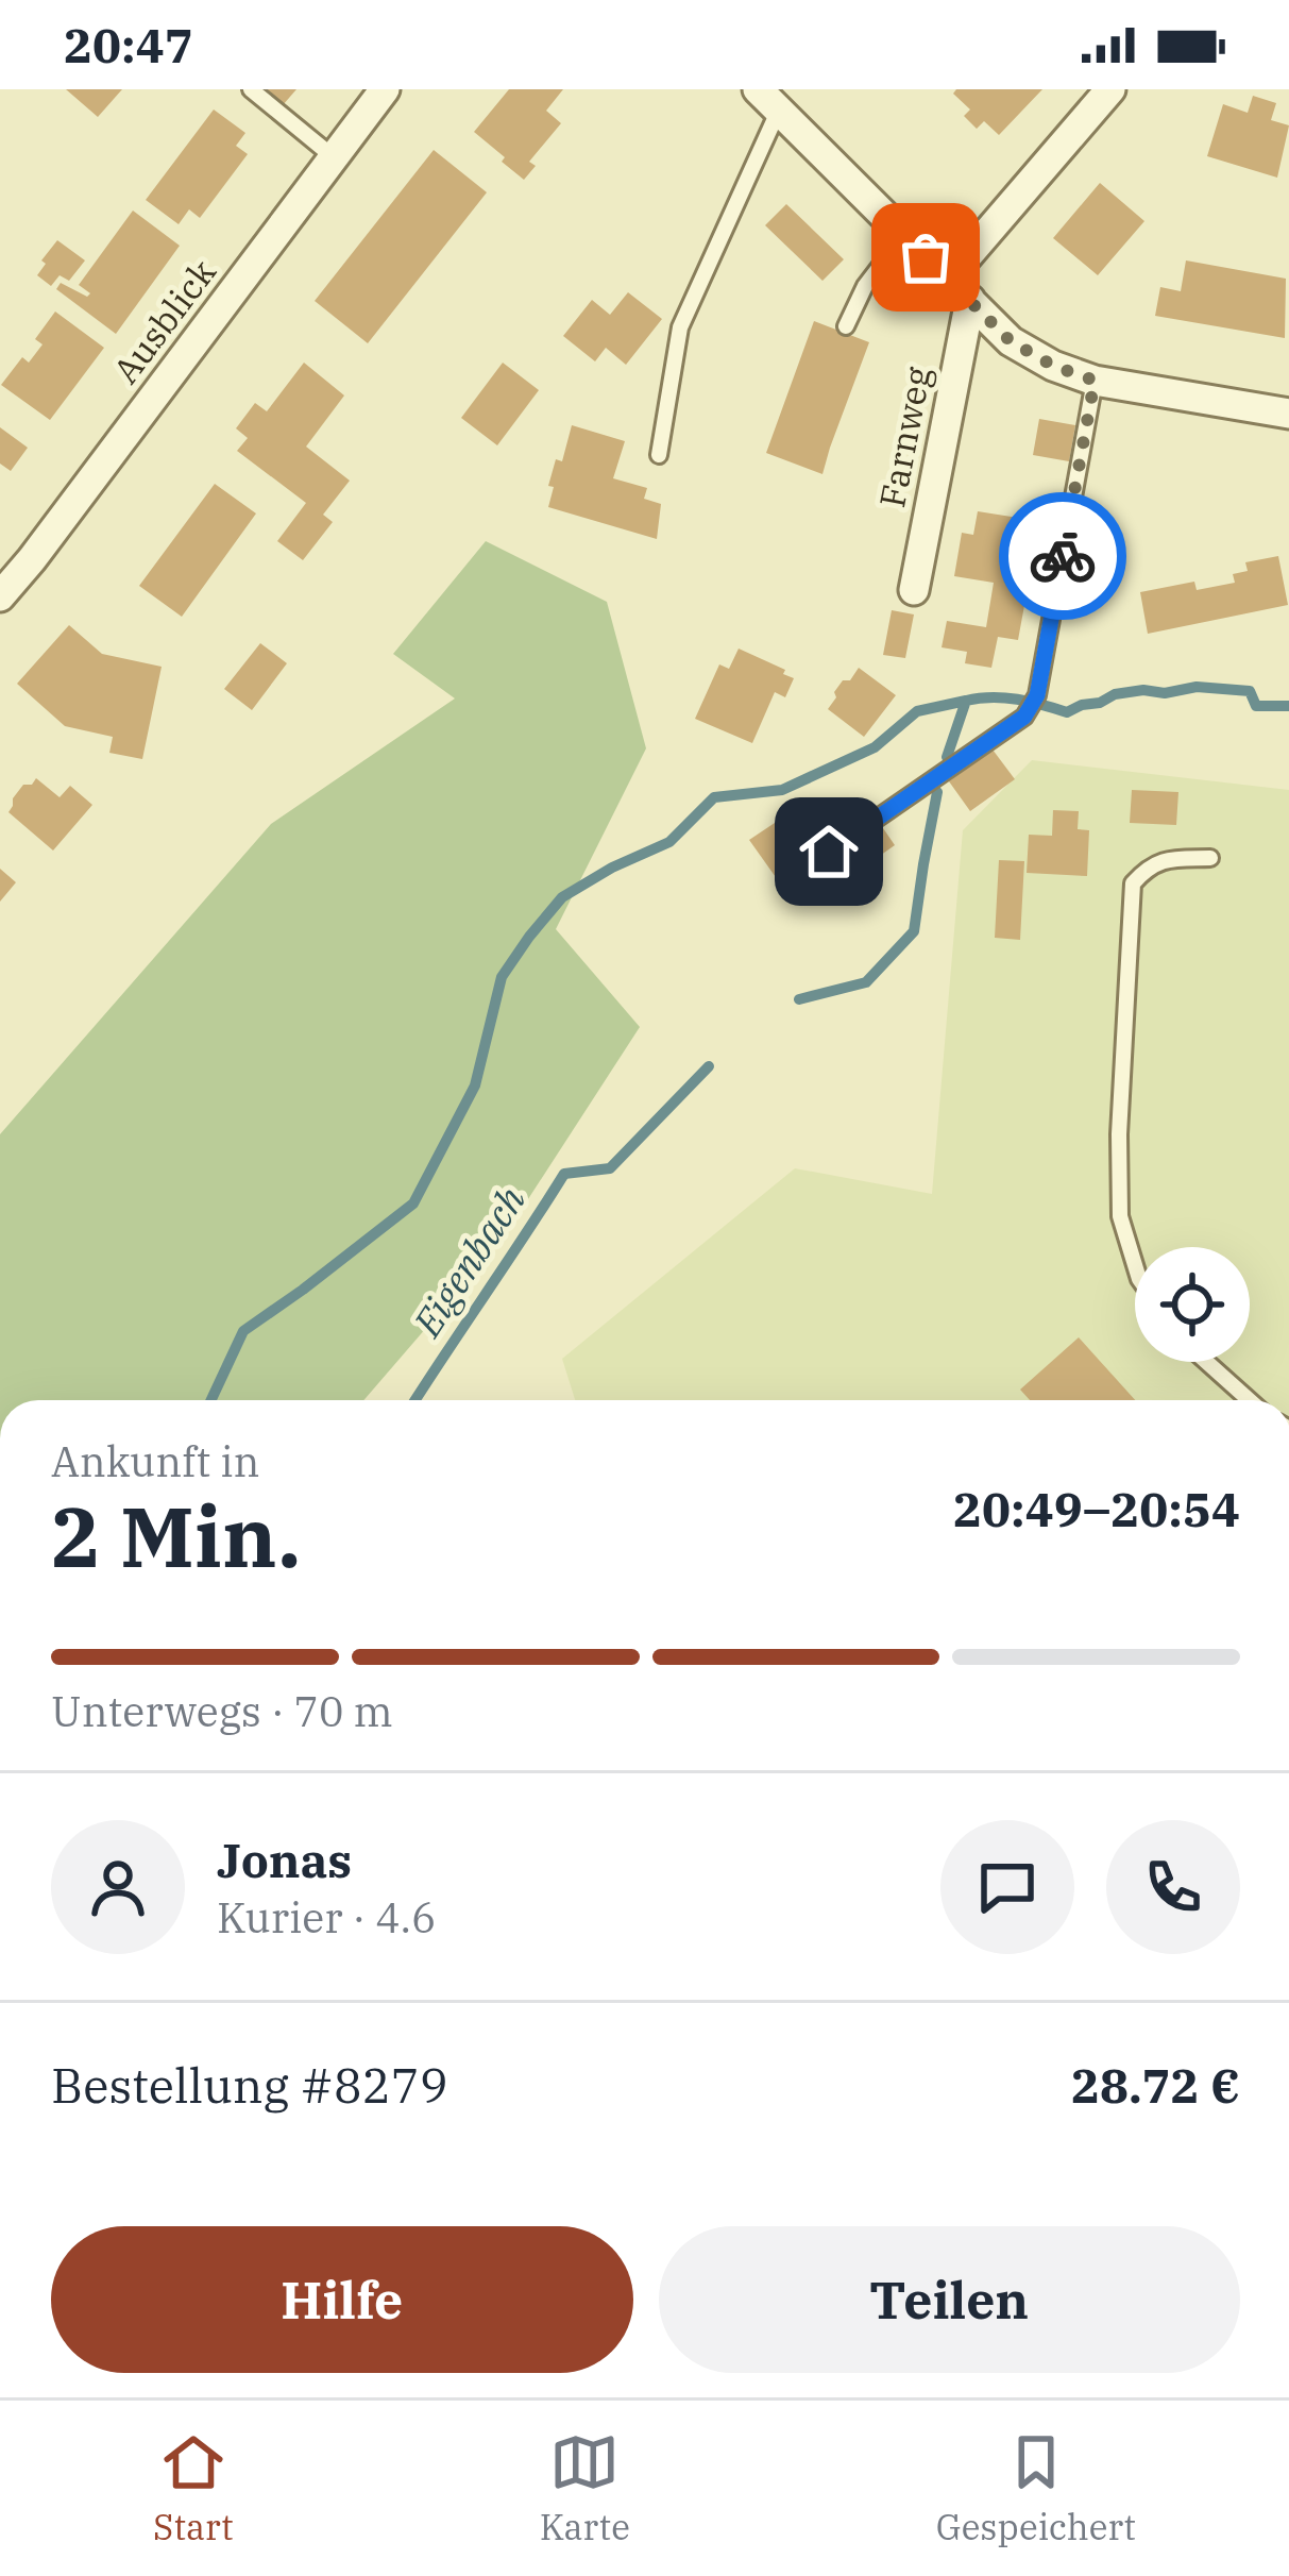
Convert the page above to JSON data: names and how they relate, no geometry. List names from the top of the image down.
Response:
{
  "streets": {
    "street": ["Ausblick", "Farnweg"]
  },
  "water": ["Eigenbach"],
  "page": {
    "status": "20:47",
    "heading": ["2 Min.", "Ankunft in", "20:49–20:54"],
    "panel": [
      "Jonas",
      "Kurier · 4.6",
      "Bestellung #8279",
      "28.72 €"
    ],
    "bar": "Unterwegs · 70 m",
    "buttons": ["Hilfe", "Teilen"],
    "tabs": ["Start", "Karte", "Gespeichert"]
  }
}
